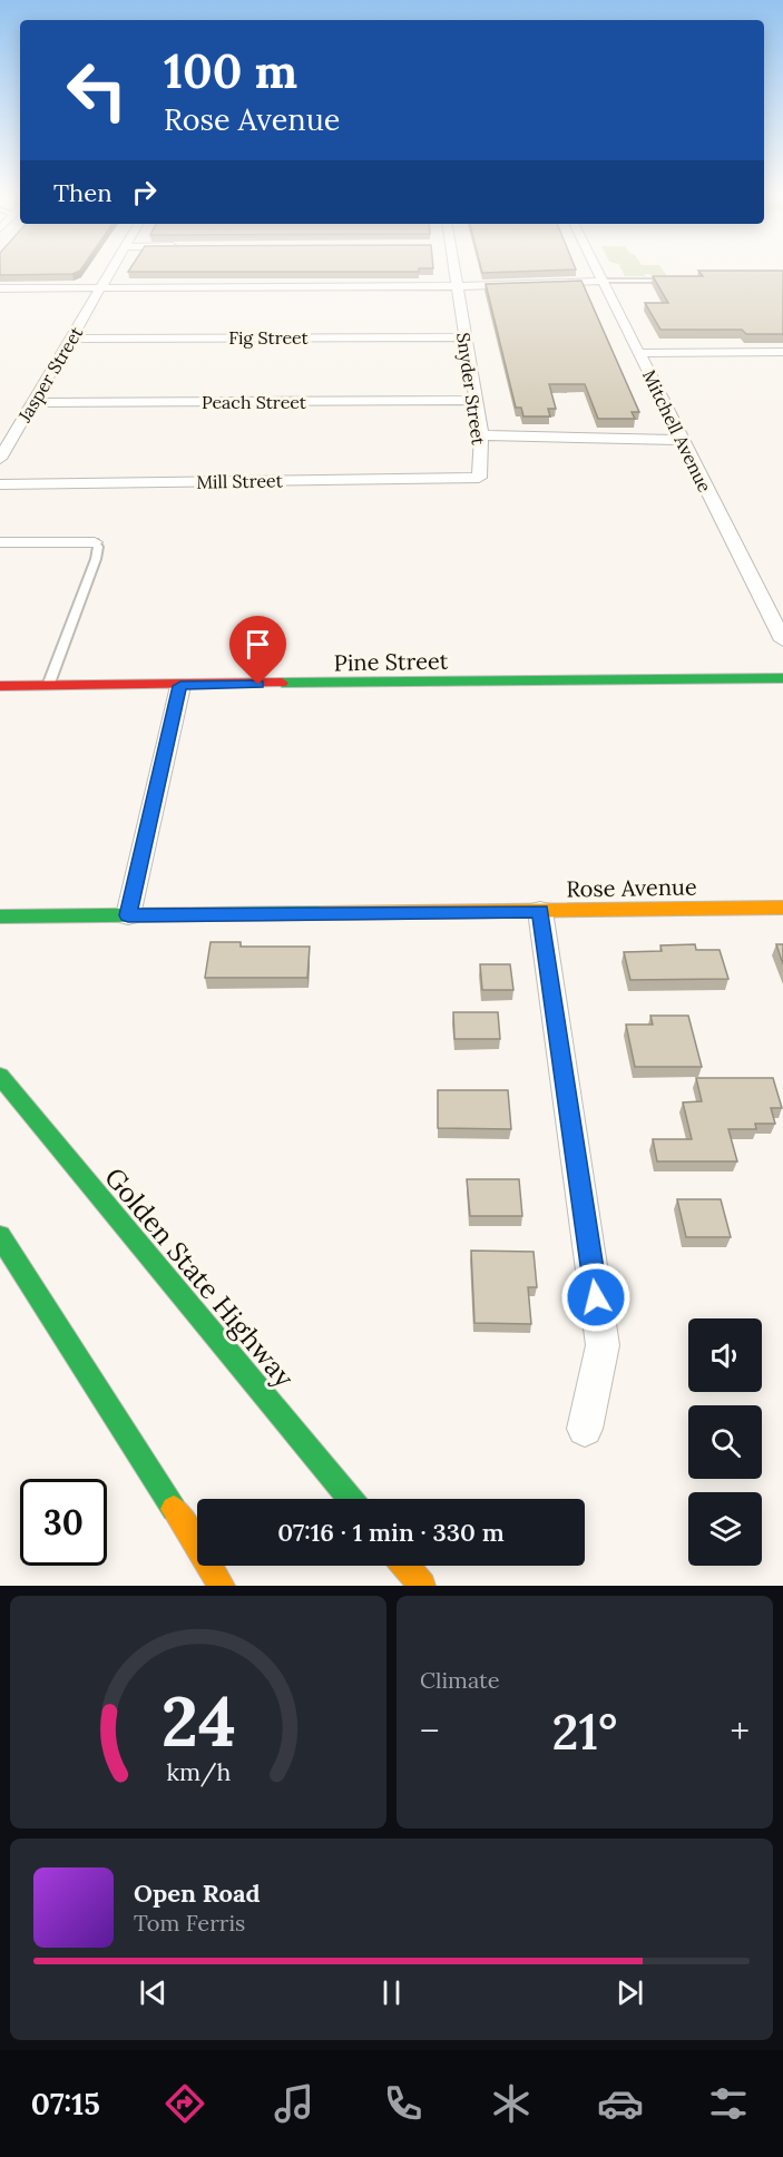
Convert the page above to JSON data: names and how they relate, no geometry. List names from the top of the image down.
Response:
{
  "streets": {
    "main road": ["Pine Street", "Rose Avenue", "Golden State Highway"],
    "street": [
      "Fig Street",
      "Jasper Street",
      "Snyder Street",
      "Peach Street",
      "Mitchell Avenue",
      "Mill Street"
    ]
  },
  "crossings": [
    ["Fig Street", "Jasper Street"],
    ["Fig Street", "Snyder Street"],
    ["Jasper Street", "Peach Street"],
    ["Snyder Street", "Peach Street"],
    ["Snyder Street", "Mill Street"]
  ],
  "page": {
    "turn": ["100 m", "Rose Avenue"],
    "then": "Then",
    "limit": "30",
    "trip": "07:16 · 1 min · 330 m",
    "tile": "Climate",
    "heat": ["−", "21°", "+"],
    "song": ["Open Road", "Tom Ferris"],
    "tabs": "07:15",
    "gauge": ["24", "km/h"]
  }
}
